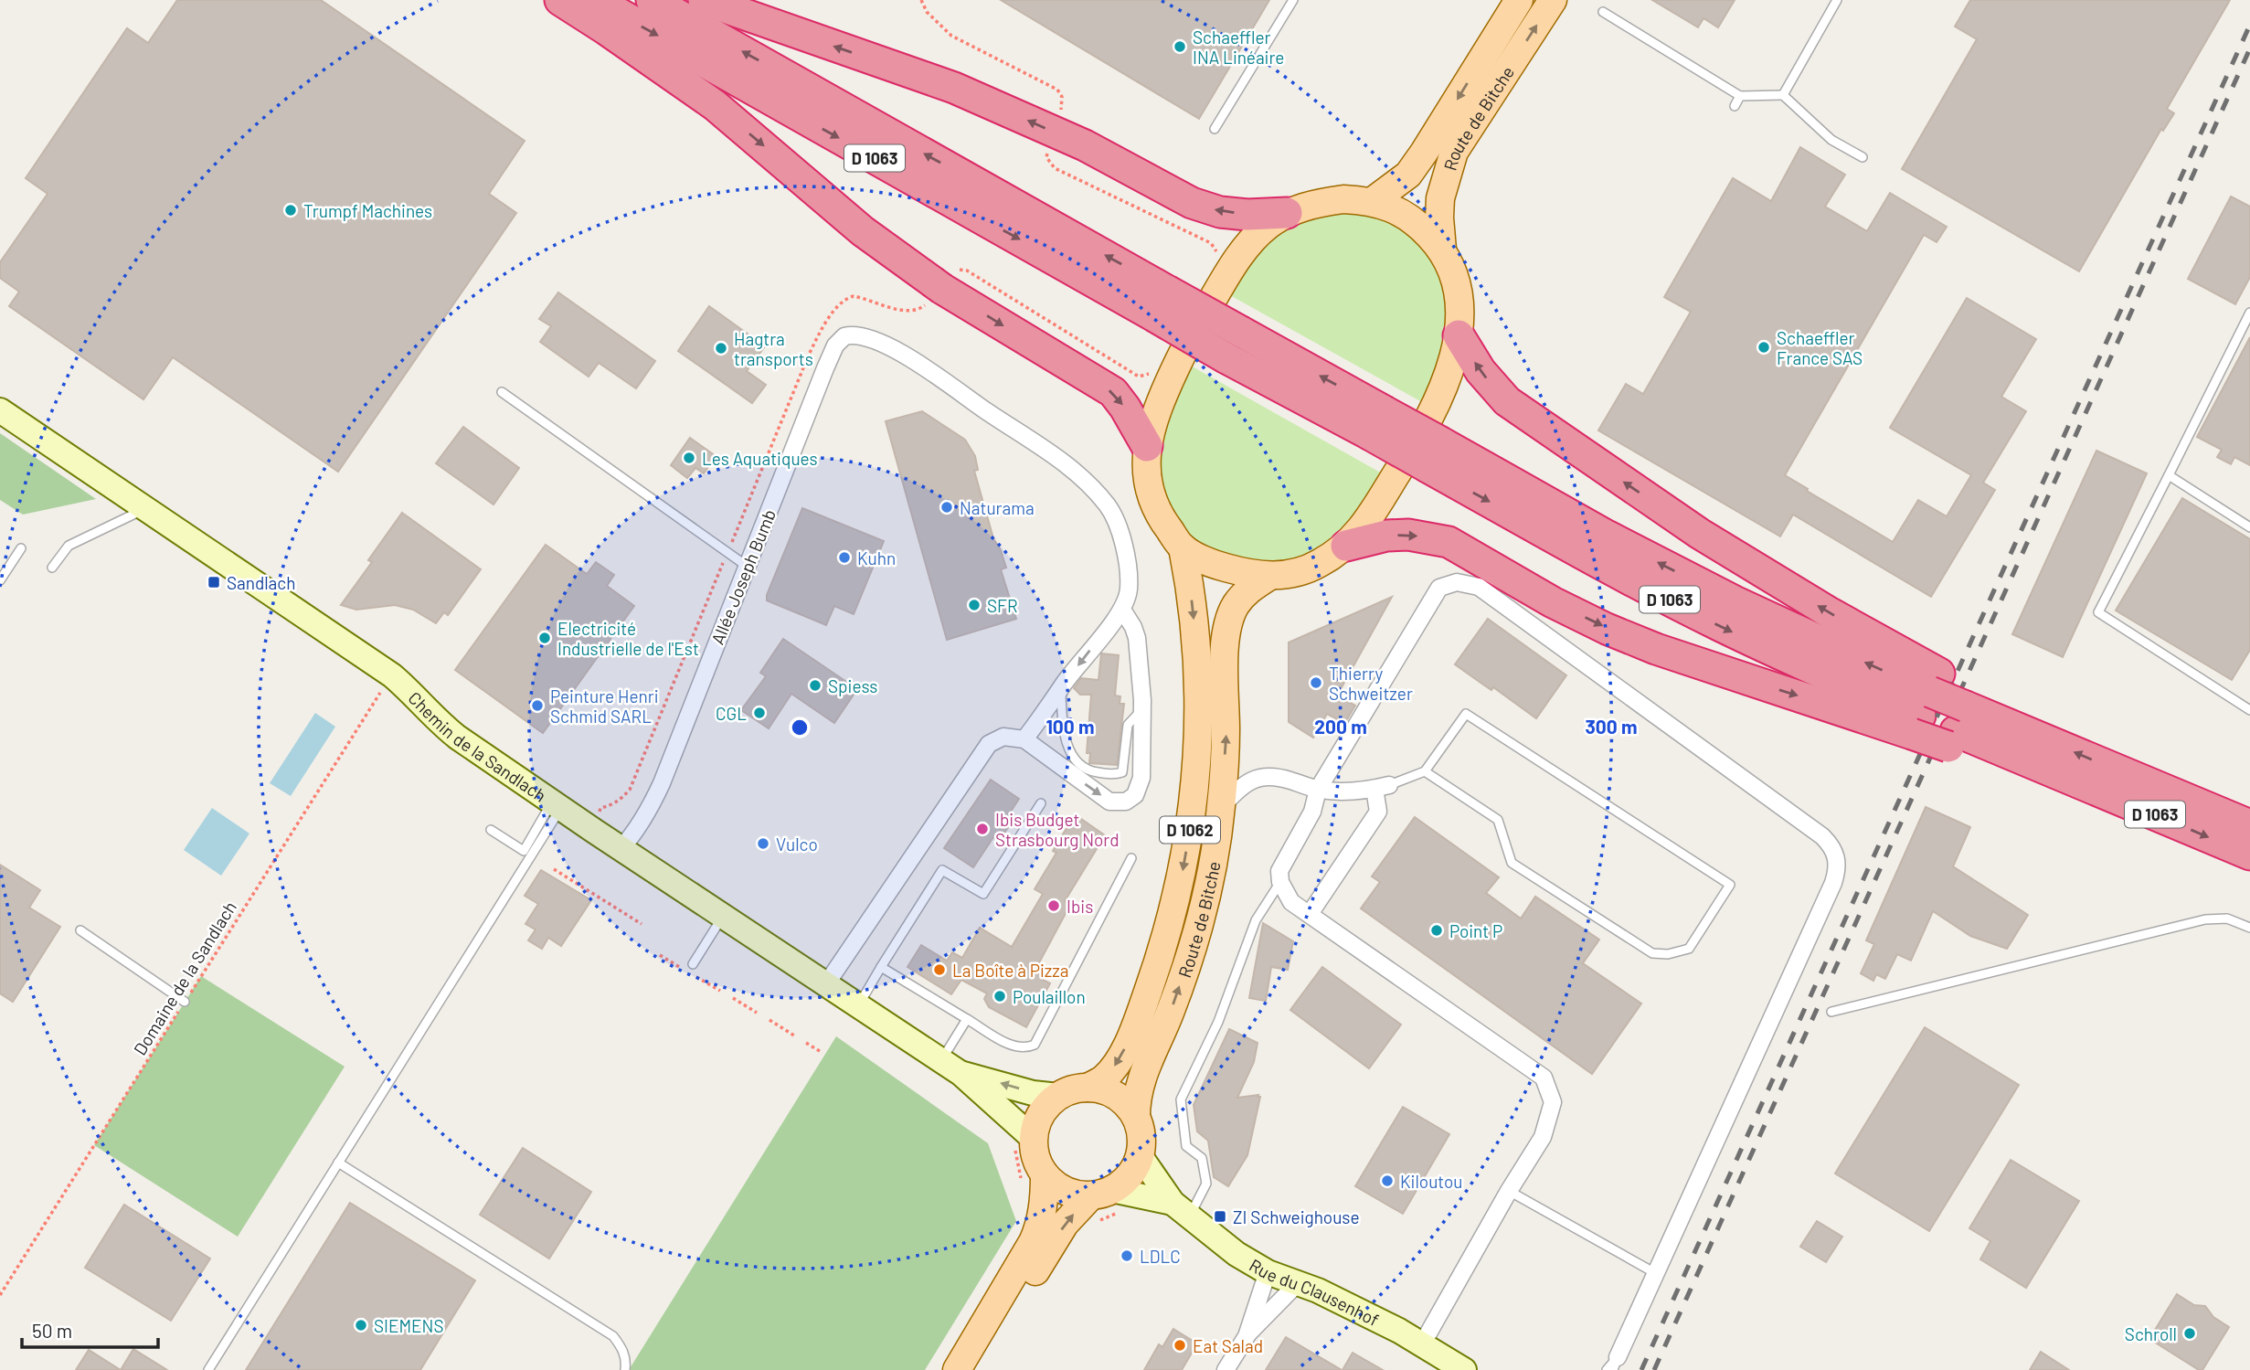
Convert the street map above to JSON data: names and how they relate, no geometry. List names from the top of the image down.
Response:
{
  "streets": {
    "highway": ["D 1063"],
    "main road": ["Route de Bitche", "D 1062"],
    "street": ["Allée Joseph Bumb", "Chemin de la Sandlach", "Rue du Clausenhof"],
    "path": ["Domaine de la Sandlach"]
  },
  "crossings": [
    ["Route de Bitche", "Chemin de la Sandlach"],
    ["Route de Bitche", "Rue du Clausenhof"],
    ["Allée Joseph Bumb", "Chemin de la Sandlach"],
    ["Chemin de la Sandlach", "Domaine de la Sandlach"],
    ["Chemin de la Sandlach", "Rue du Clausenhof"]
  ],
  "places": {
    "other": [
      "Schaeffler INA Linéaire",
      "Trumpf Machines",
      "Schaeffler France SAS",
      "Hagtra transports",
      "Les Aquatiques",
      "Naturama",
      "Kuhn",
      "SFR",
      "Electricité Industrielle de l'Est",
      "Thierry Schweitzer",
      "Spiess",
      "Peinture Henri Schmid SARL",
      "CGL",
      "Ibis Budget Strasbourg Nord",
      "Vulco",
      "Ibis",
      "Point P",
      "La Boîte à Pizza",
      "Poulaillon",
      "Kiloutou",
      "LDLC",
      "SIEMENS",
      "Schroll",
      "Eat Salad"
    ],
    "transit": ["Sandlach", "ZI Schweighouse"]
  },
  "scale_bar": "50 m",
  "rings": ["100 m", "200 m", "300 m"]
}
